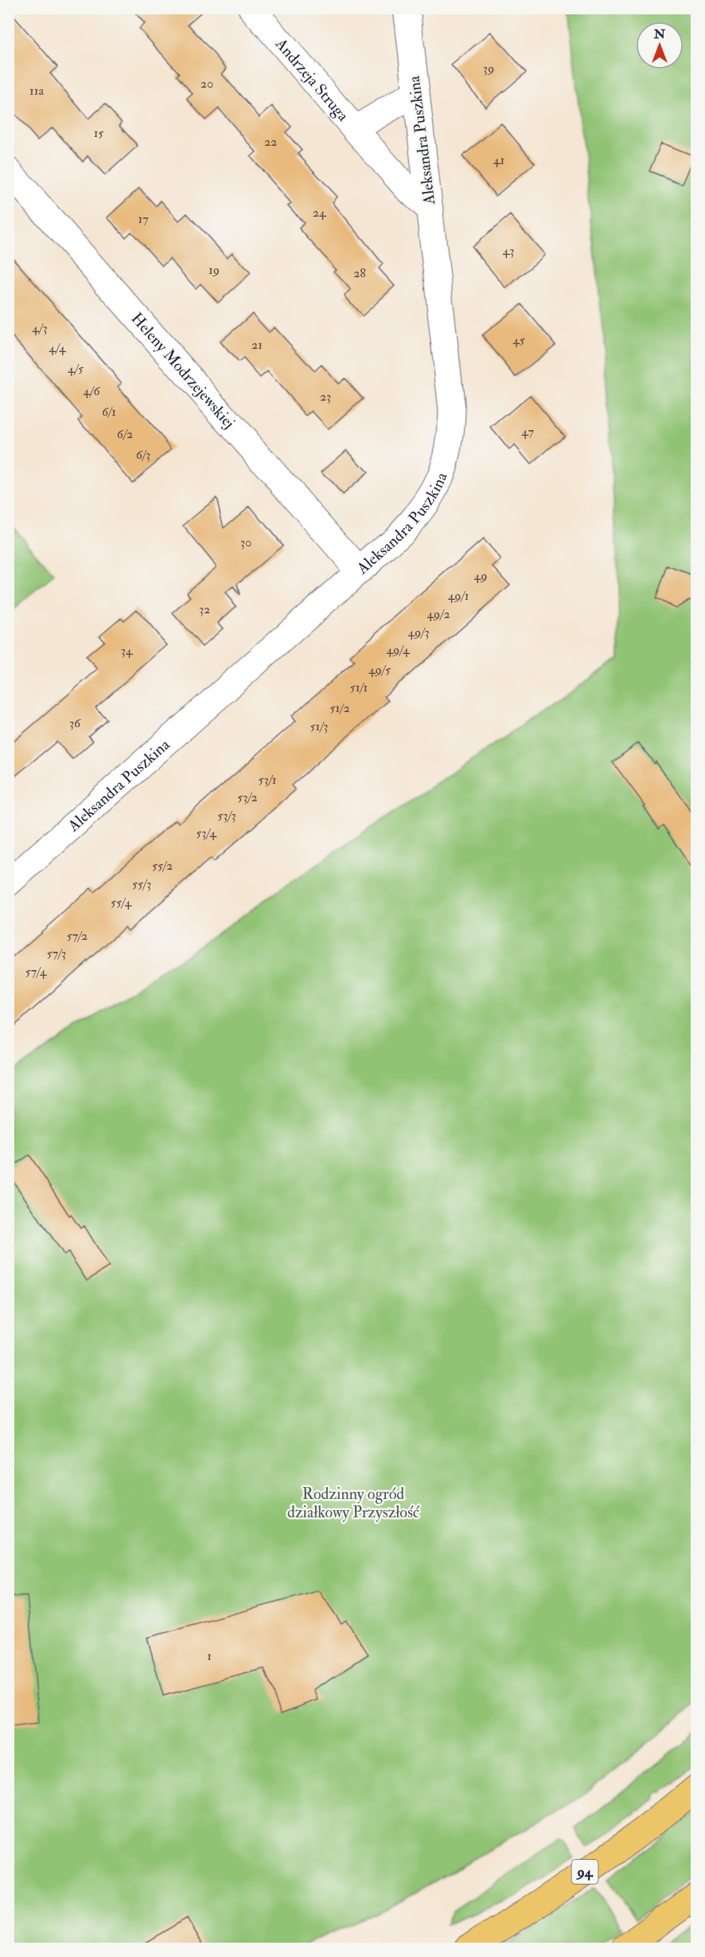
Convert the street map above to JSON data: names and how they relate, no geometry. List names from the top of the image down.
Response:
{
  "streets": {
    "main road": ["94"],
    "street": ["Andrzeja Struga", "Aleksandra Puszkina", "Heleny Modrzejewskiej"]
  },
  "crossings": [
    ["Andrzeja Struga", "Aleksandra Puszkina"],
    ["Aleksandra Puszkina", "Heleny Modrzejewskiej"]
  ],
  "parks": ["Rodzinny ogród działkowy Przyszłość"],
  "house_numbers": [
    "39",
    "20",
    "11a",
    "15",
    "22",
    "41",
    "24",
    "17",
    "43",
    "19",
    "28",
    "4/3",
    "45",
    "21",
    "4/4",
    "4/5",
    "4/6",
    "23",
    "6/1",
    "47",
    "6/2",
    "6/3",
    "30",
    "49",
    "49/1",
    "32",
    "49/2",
    "49/3",
    "49/4",
    "34",
    "49/5",
    "51/1",
    "51/2",
    "36",
    "51/3",
    "53/1",
    "53/2",
    "53/3",
    "53/4",
    "55/2",
    "55/3",
    "55/4",
    "57/2",
    "57/3",
    "57/4",
    "1"
  ],
  "north": "top"
}
